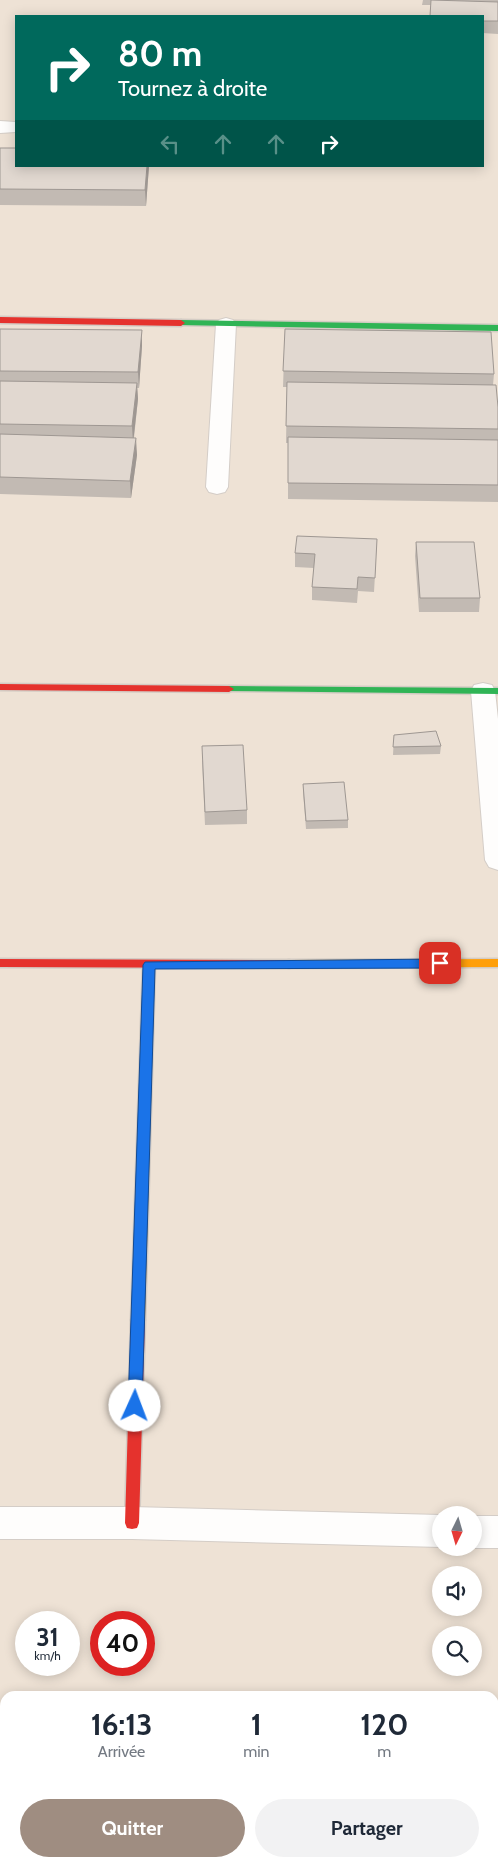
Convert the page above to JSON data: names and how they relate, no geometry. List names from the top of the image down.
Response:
{
  "north": "bottom",
  "page": {
    "turn": ["80 m", "Tournez à droite"],
    "speed": "31 km/h",
    "limit": "40",
    "eta": [
      "16:13",
      "Arrivée",
      "1",
      "min",
      "120",
      "m"
    ],
    "buttons": ["Quitter", "Partager"]
  }
}
